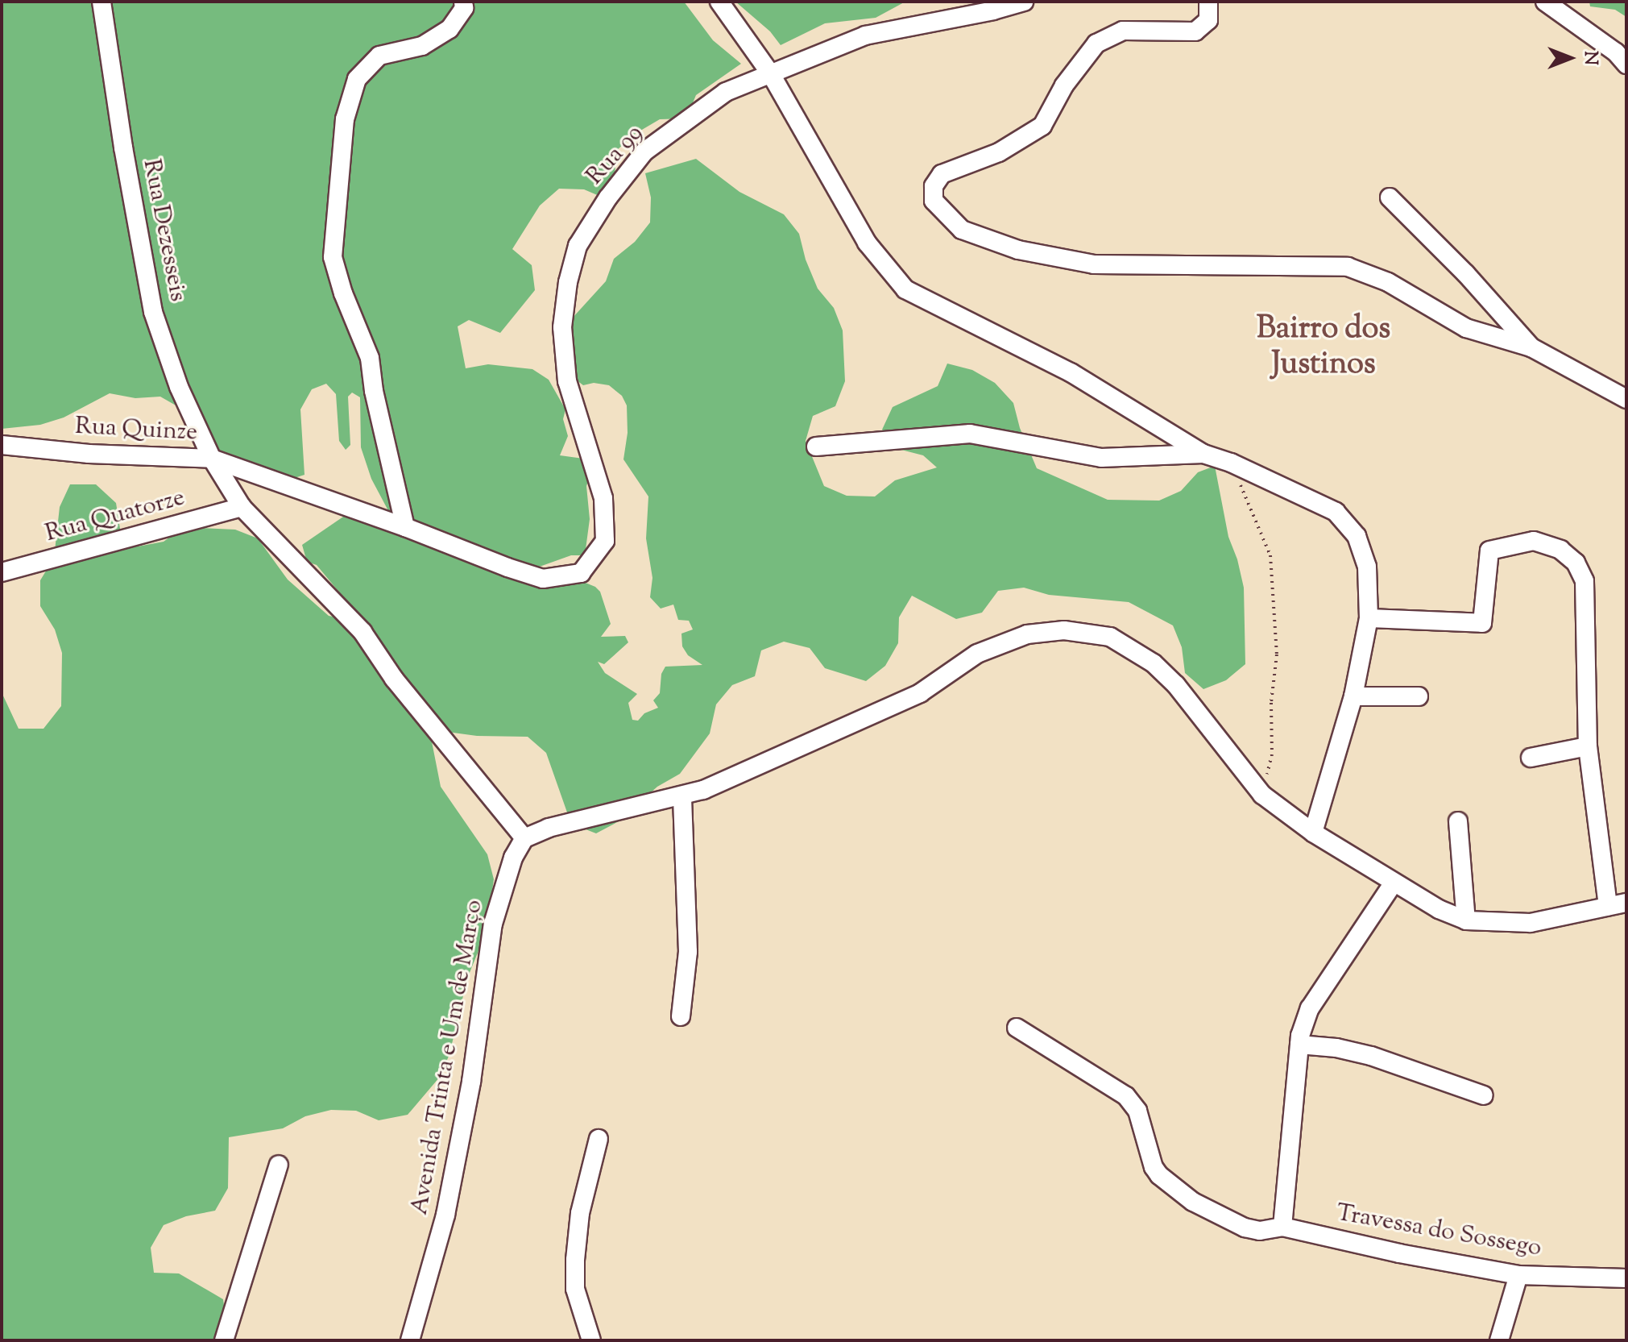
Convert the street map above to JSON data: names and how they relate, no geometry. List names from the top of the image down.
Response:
{
  "streets": {
    "street": [
      "Rua 99",
      "Rua Dezesseis",
      "Rua Quinze",
      "Rua Quatorze",
      "Avenida Trinta e Um de Março",
      "Travessa do Sossego"
    ]
  },
  "crossings": [
    ["Rua Dezesseis", "Rua Quinze"],
    ["Rua Quinze", "Rua Quatorze"],
    ["Rua Quinze", "Avenida Trinta e Um de Março"]
  ],
  "districts": ["Bairro dos Justinos"],
  "north": "right"
}
